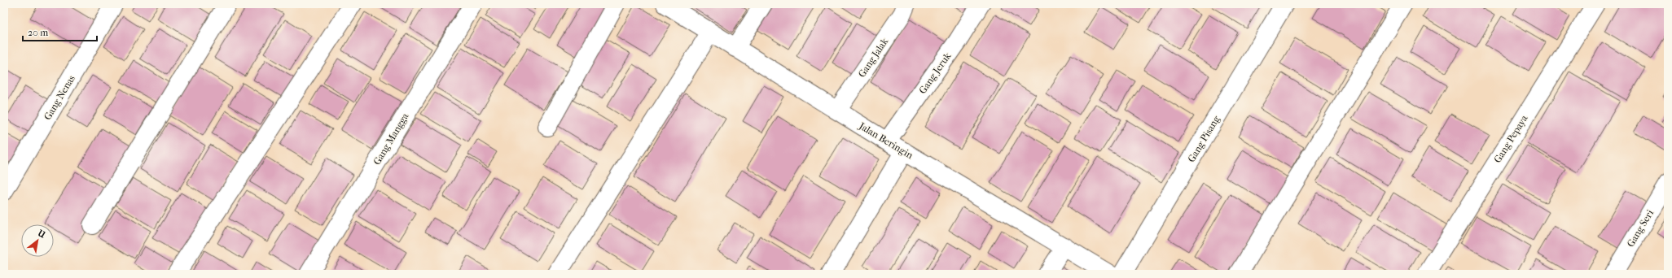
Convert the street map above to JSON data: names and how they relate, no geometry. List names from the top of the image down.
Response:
{
  "streets": {
    "street": [
      "Gang Jalak",
      "Gang Jeruk",
      "Gang Nenas",
      "Gang Mangga",
      "Gang Pisang",
      "Gang Pepaya",
      "Jalan Beringin",
      "Gang Seri"
    ]
  },
  "crossings": [
    ["Gang Jalak", "Jalan Beringin"],
    ["Gang Jeruk", "Jalan Beringin"]
  ],
  "scale_bar": "20 m",
  "north": "top right"
}
